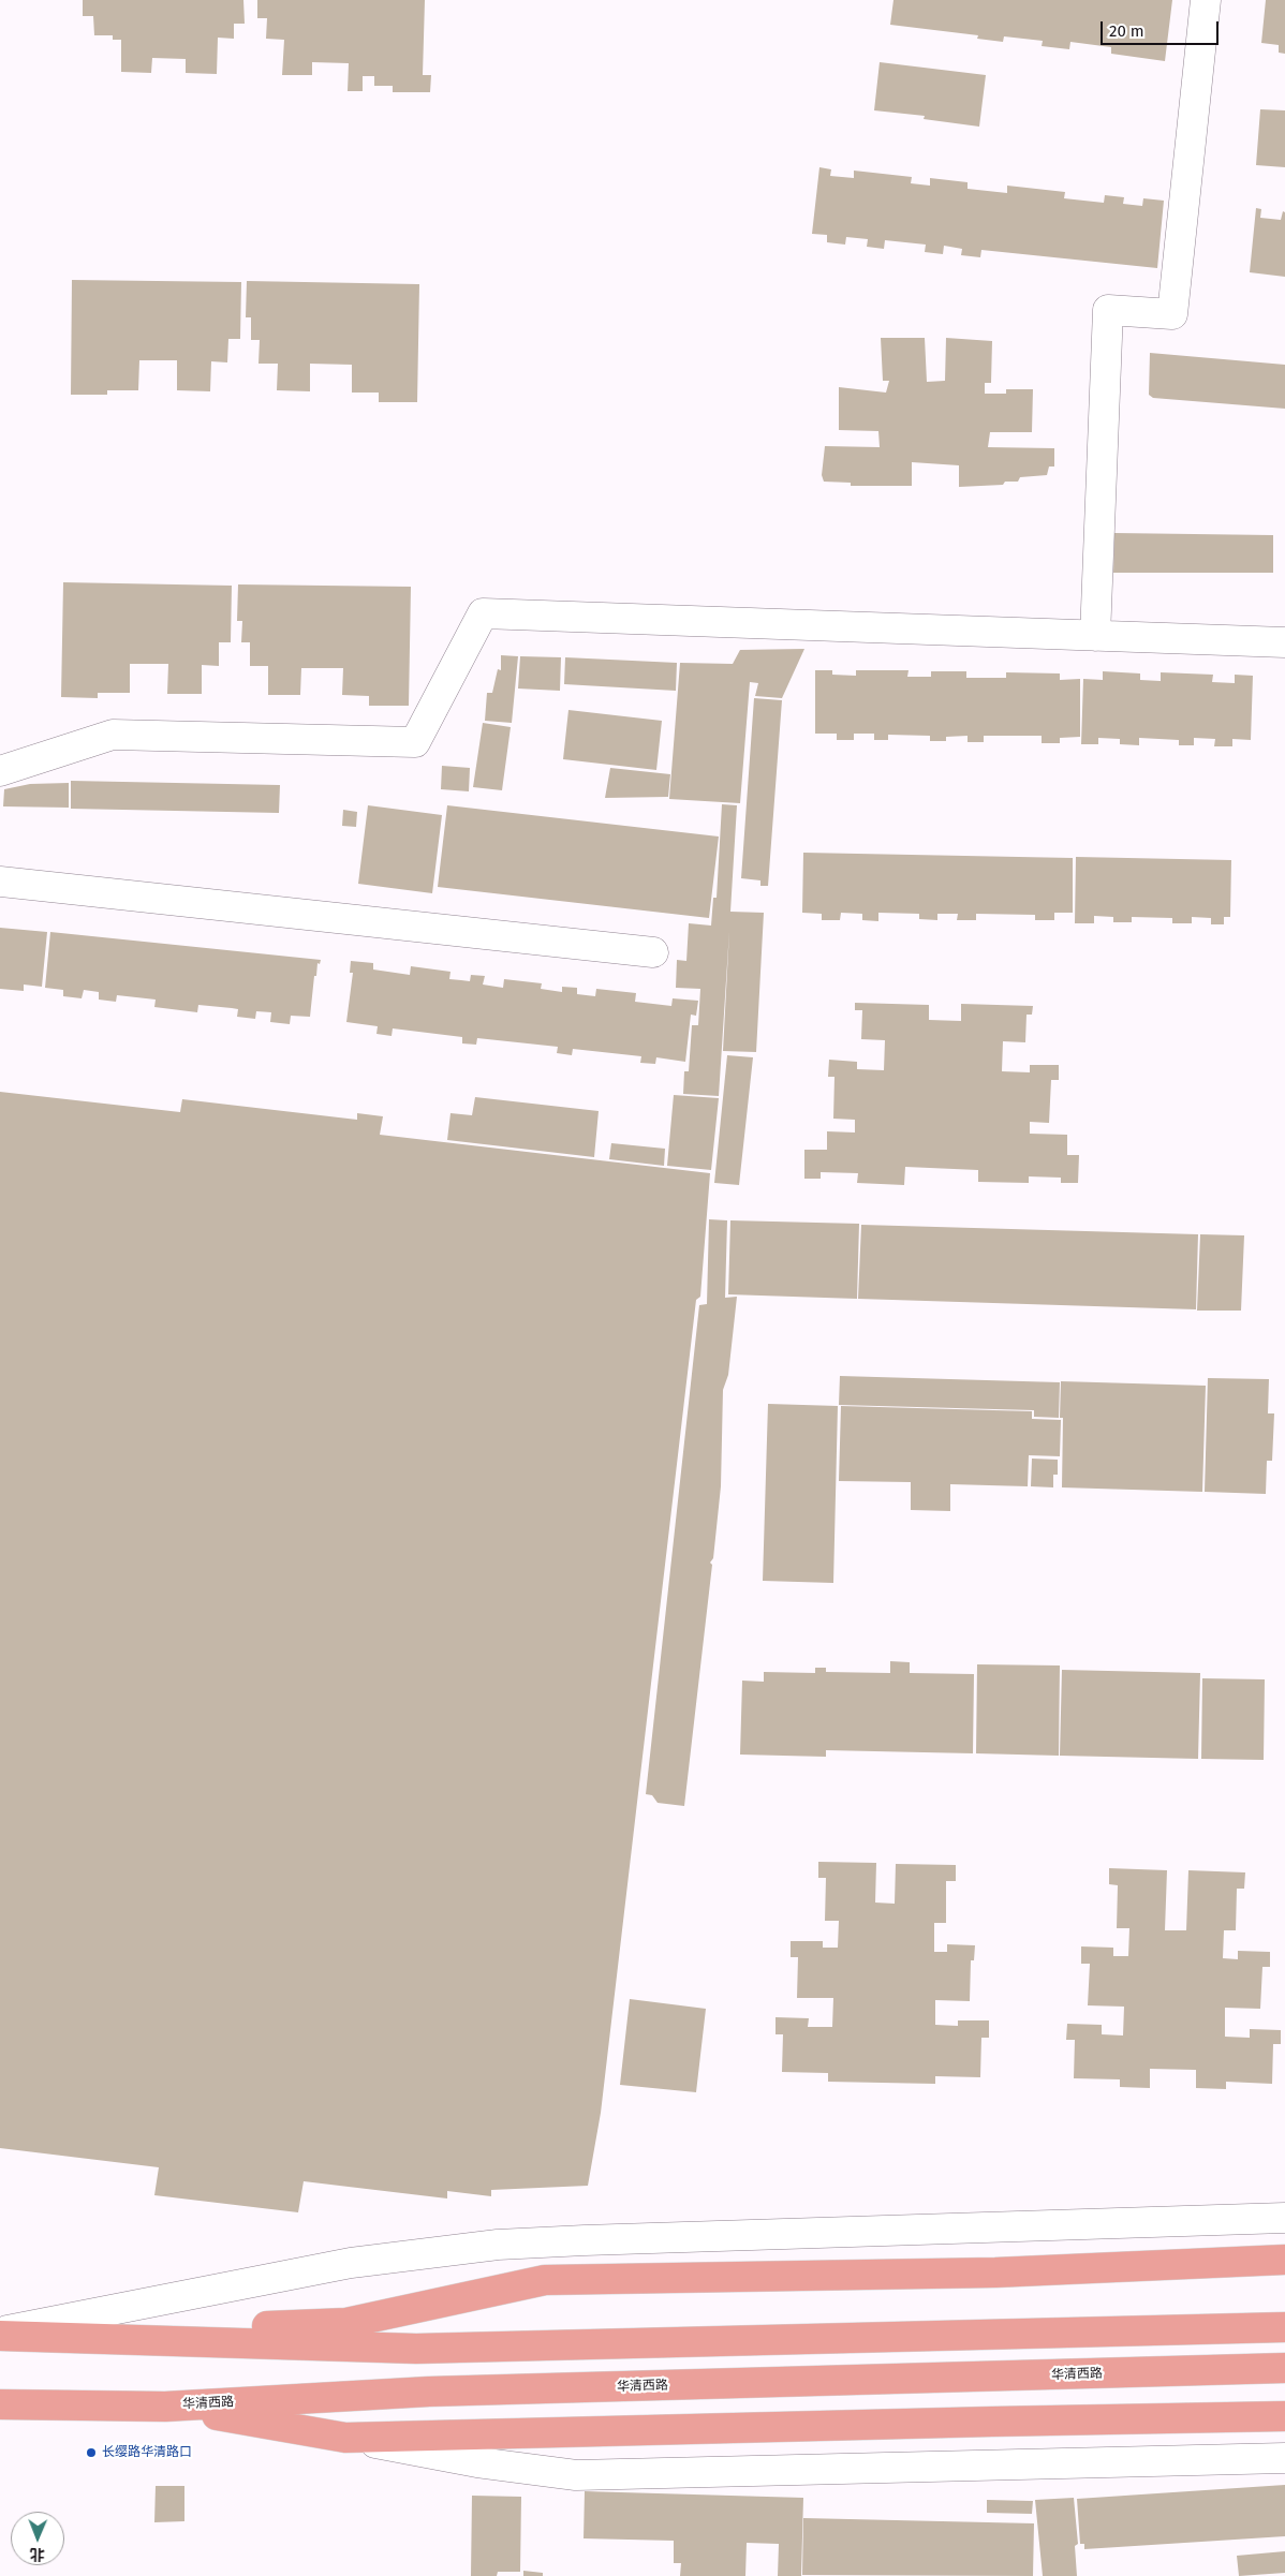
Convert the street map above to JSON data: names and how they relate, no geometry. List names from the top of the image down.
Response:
{
  "streets": {
    "main road": ["华清西路"]
  },
  "places": ["长缨路华清路口"],
  "scale_bar": "20 m",
  "north": "bottom"
}
